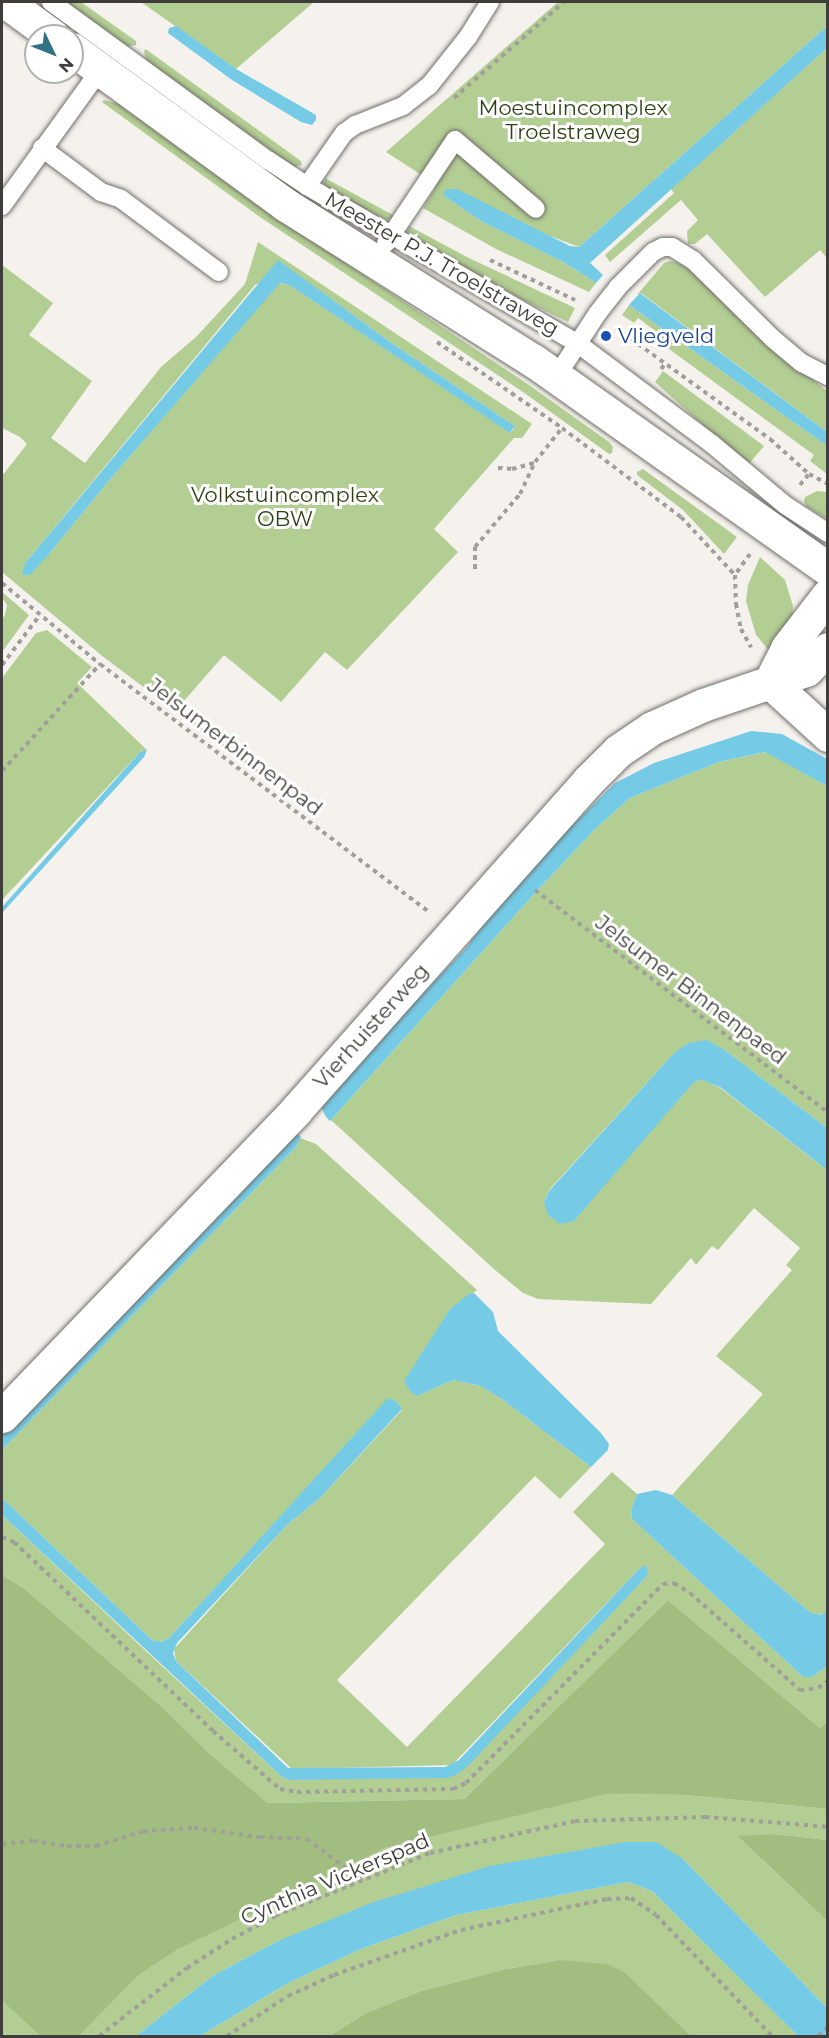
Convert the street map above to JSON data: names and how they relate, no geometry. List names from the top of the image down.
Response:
{
  "streets": {
    "street": ["Meester P.J. Troelstraweg", "Vierhuisterweg"],
    "path": ["Jelsumerbinnenpad", "Jelsumer Binnenpaed", "Cynthia Vickerspad"]
  },
  "crossings": [
    ["Jelsumerbinnenpad", "Vierhuisterweg"]
  ],
  "parks": ["Moestuincomplex Troelstraweg", "Volkstuincomplex OBW"],
  "places": ["Vliegveld"],
  "north": "bottom right"
}
